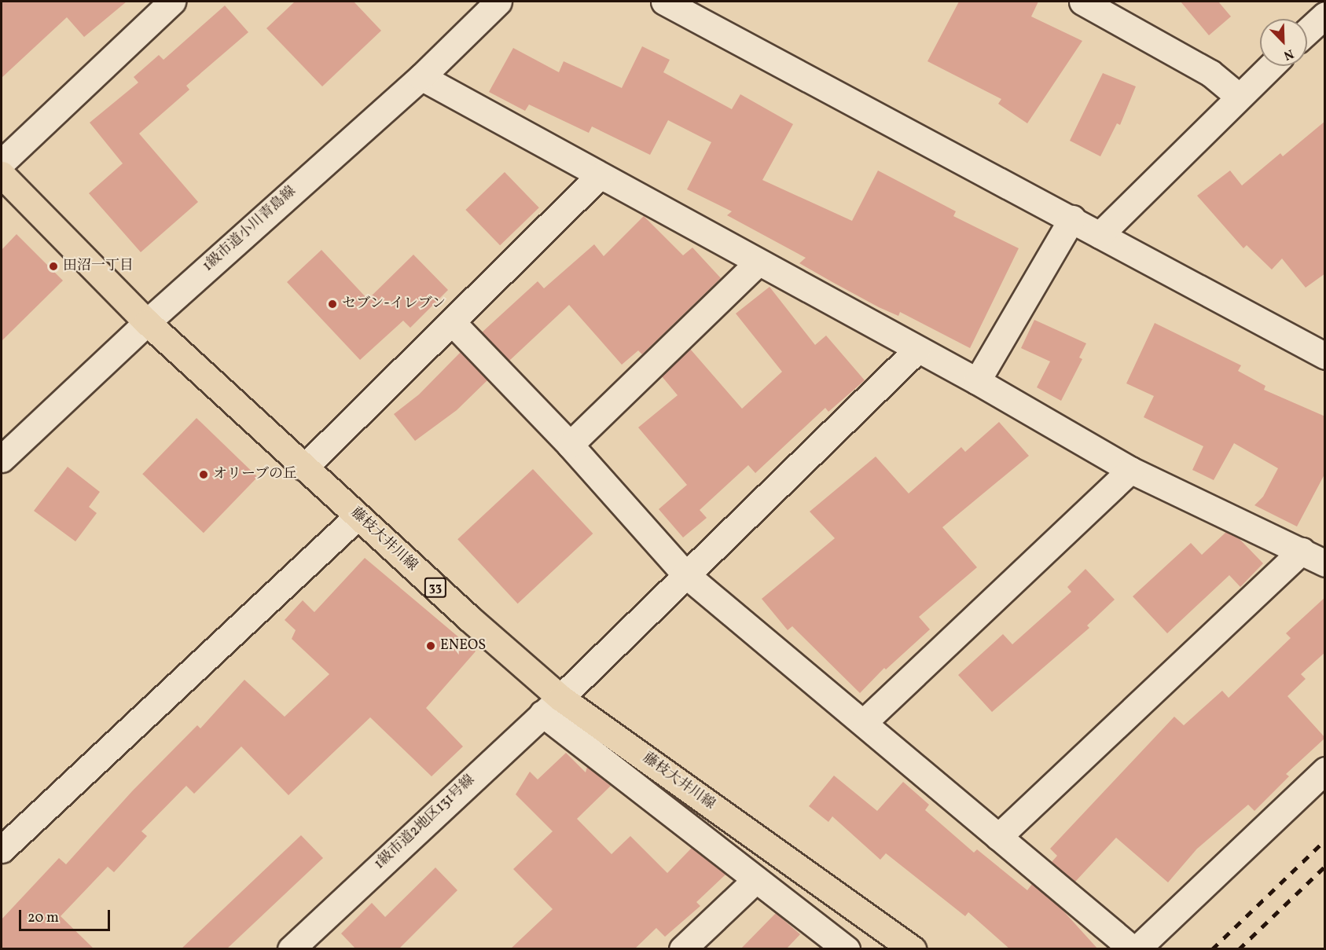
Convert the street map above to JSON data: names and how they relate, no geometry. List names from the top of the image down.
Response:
{
  "streets": {
    "main road": ["藤枝大井川線", "33"],
    "street": ["1級市道小川青島線", "1級市道2地区131号線"]
  },
  "crossings": [
    ["1級市道小川青島線", "藤枝大井川線"],
    ["藤枝大井川線", "1級市道2地区131号線"]
  ],
  "places": [
    "田沼一丁目",
    "セブン-イレブン",
    "オリーブの丘",
    "ENEOS"
  ],
  "scale_bar": "20 m",
  "north": "bottom right"
}
